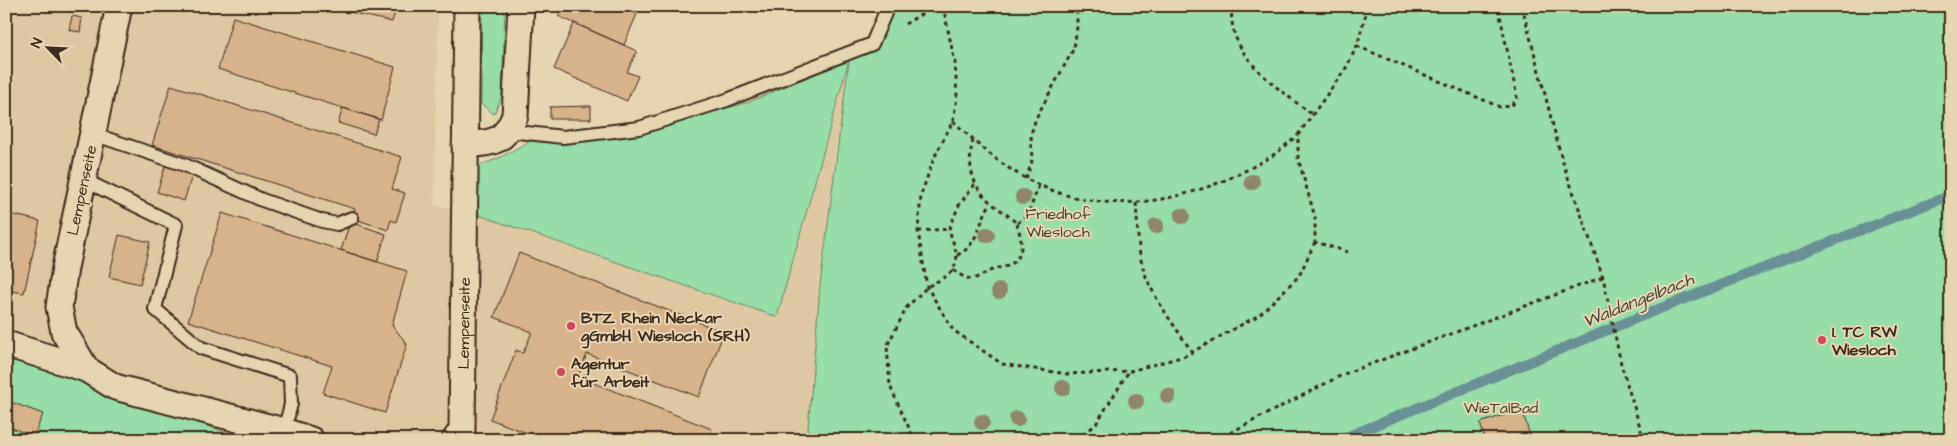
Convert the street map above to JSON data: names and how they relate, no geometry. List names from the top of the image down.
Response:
{
  "streets": {
    "street": ["Lempenseite"]
  },
  "water": ["Waldangelbach"],
  "parks": ["Friedhof Wiesloch", "WieTalBad"],
  "places": ["BTZ Rhein Neckar gGmbH Wiesloch (SRH)", "1. TC RW Wiesloch", "Agentur für Arbeit"],
  "north": "top left"
}
